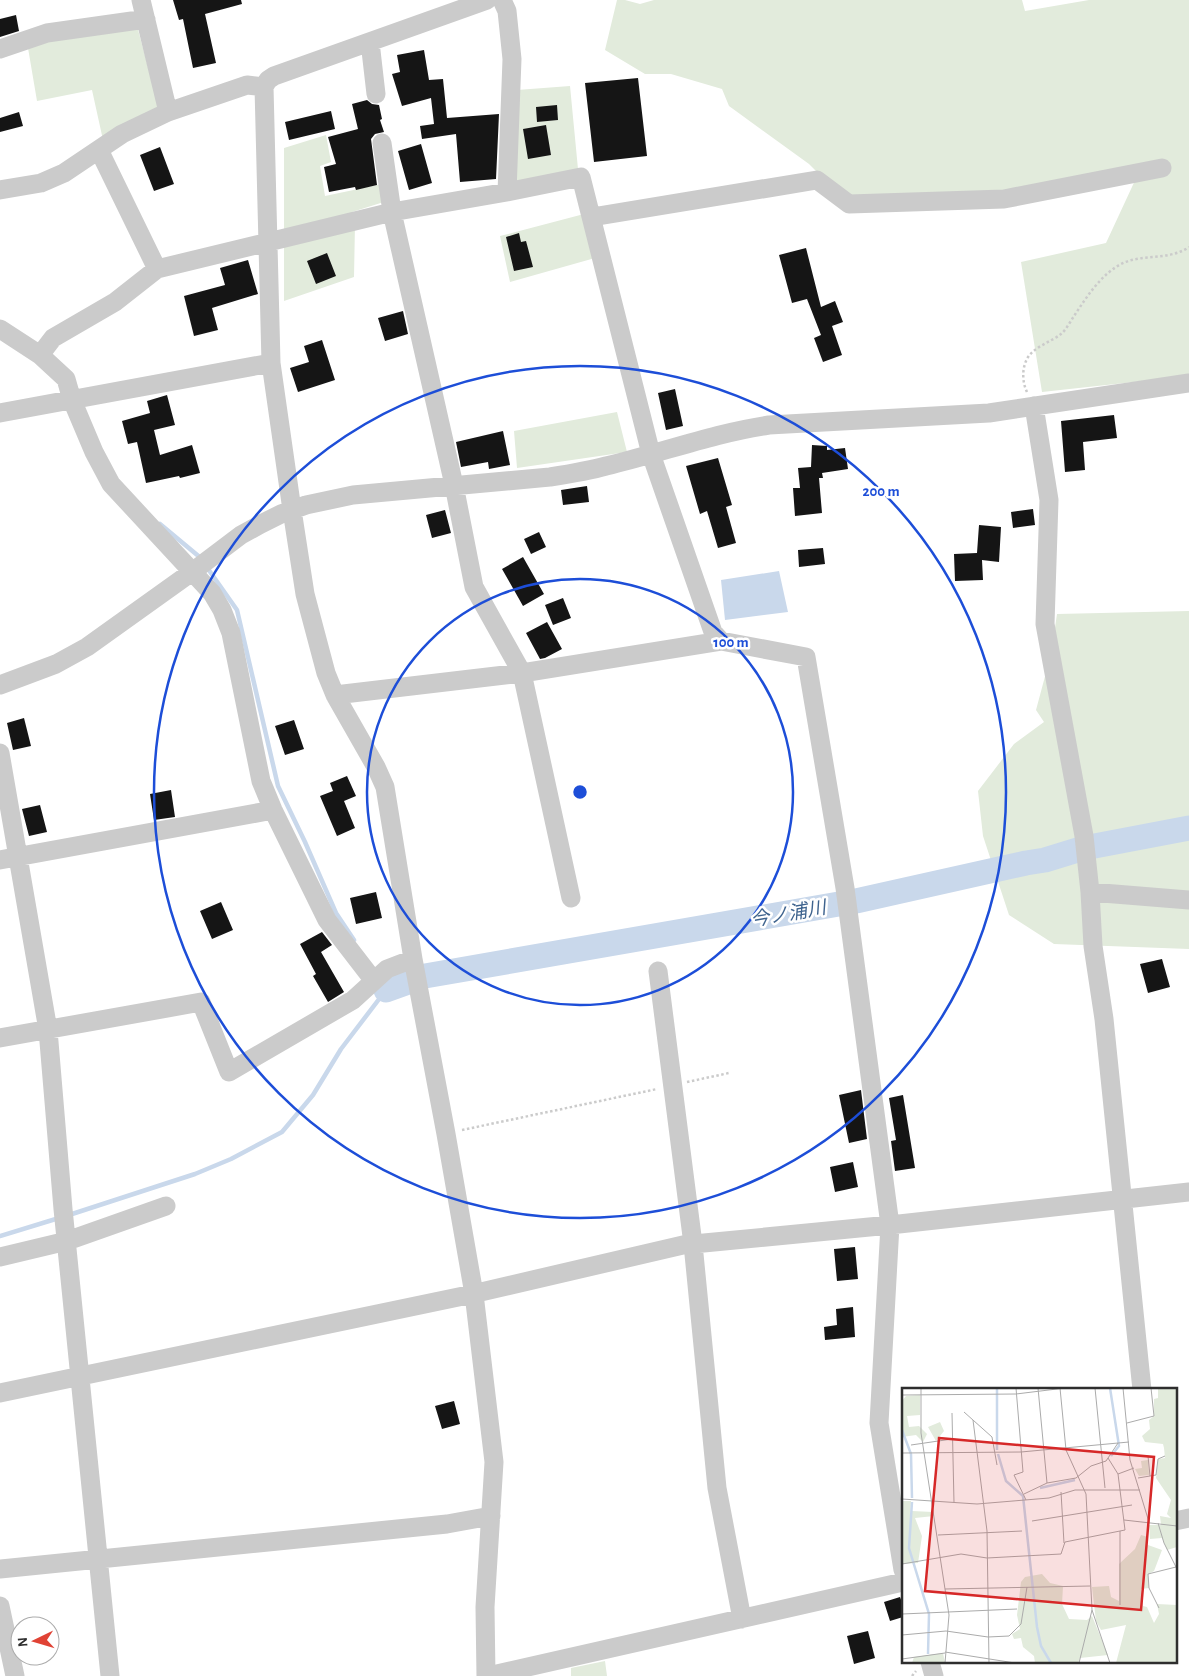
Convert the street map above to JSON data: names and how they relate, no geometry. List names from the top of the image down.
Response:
{
  "water": ["今ノ浦川"],
  "north": "left",
  "rings": ["200 m", "100 m"]
}
